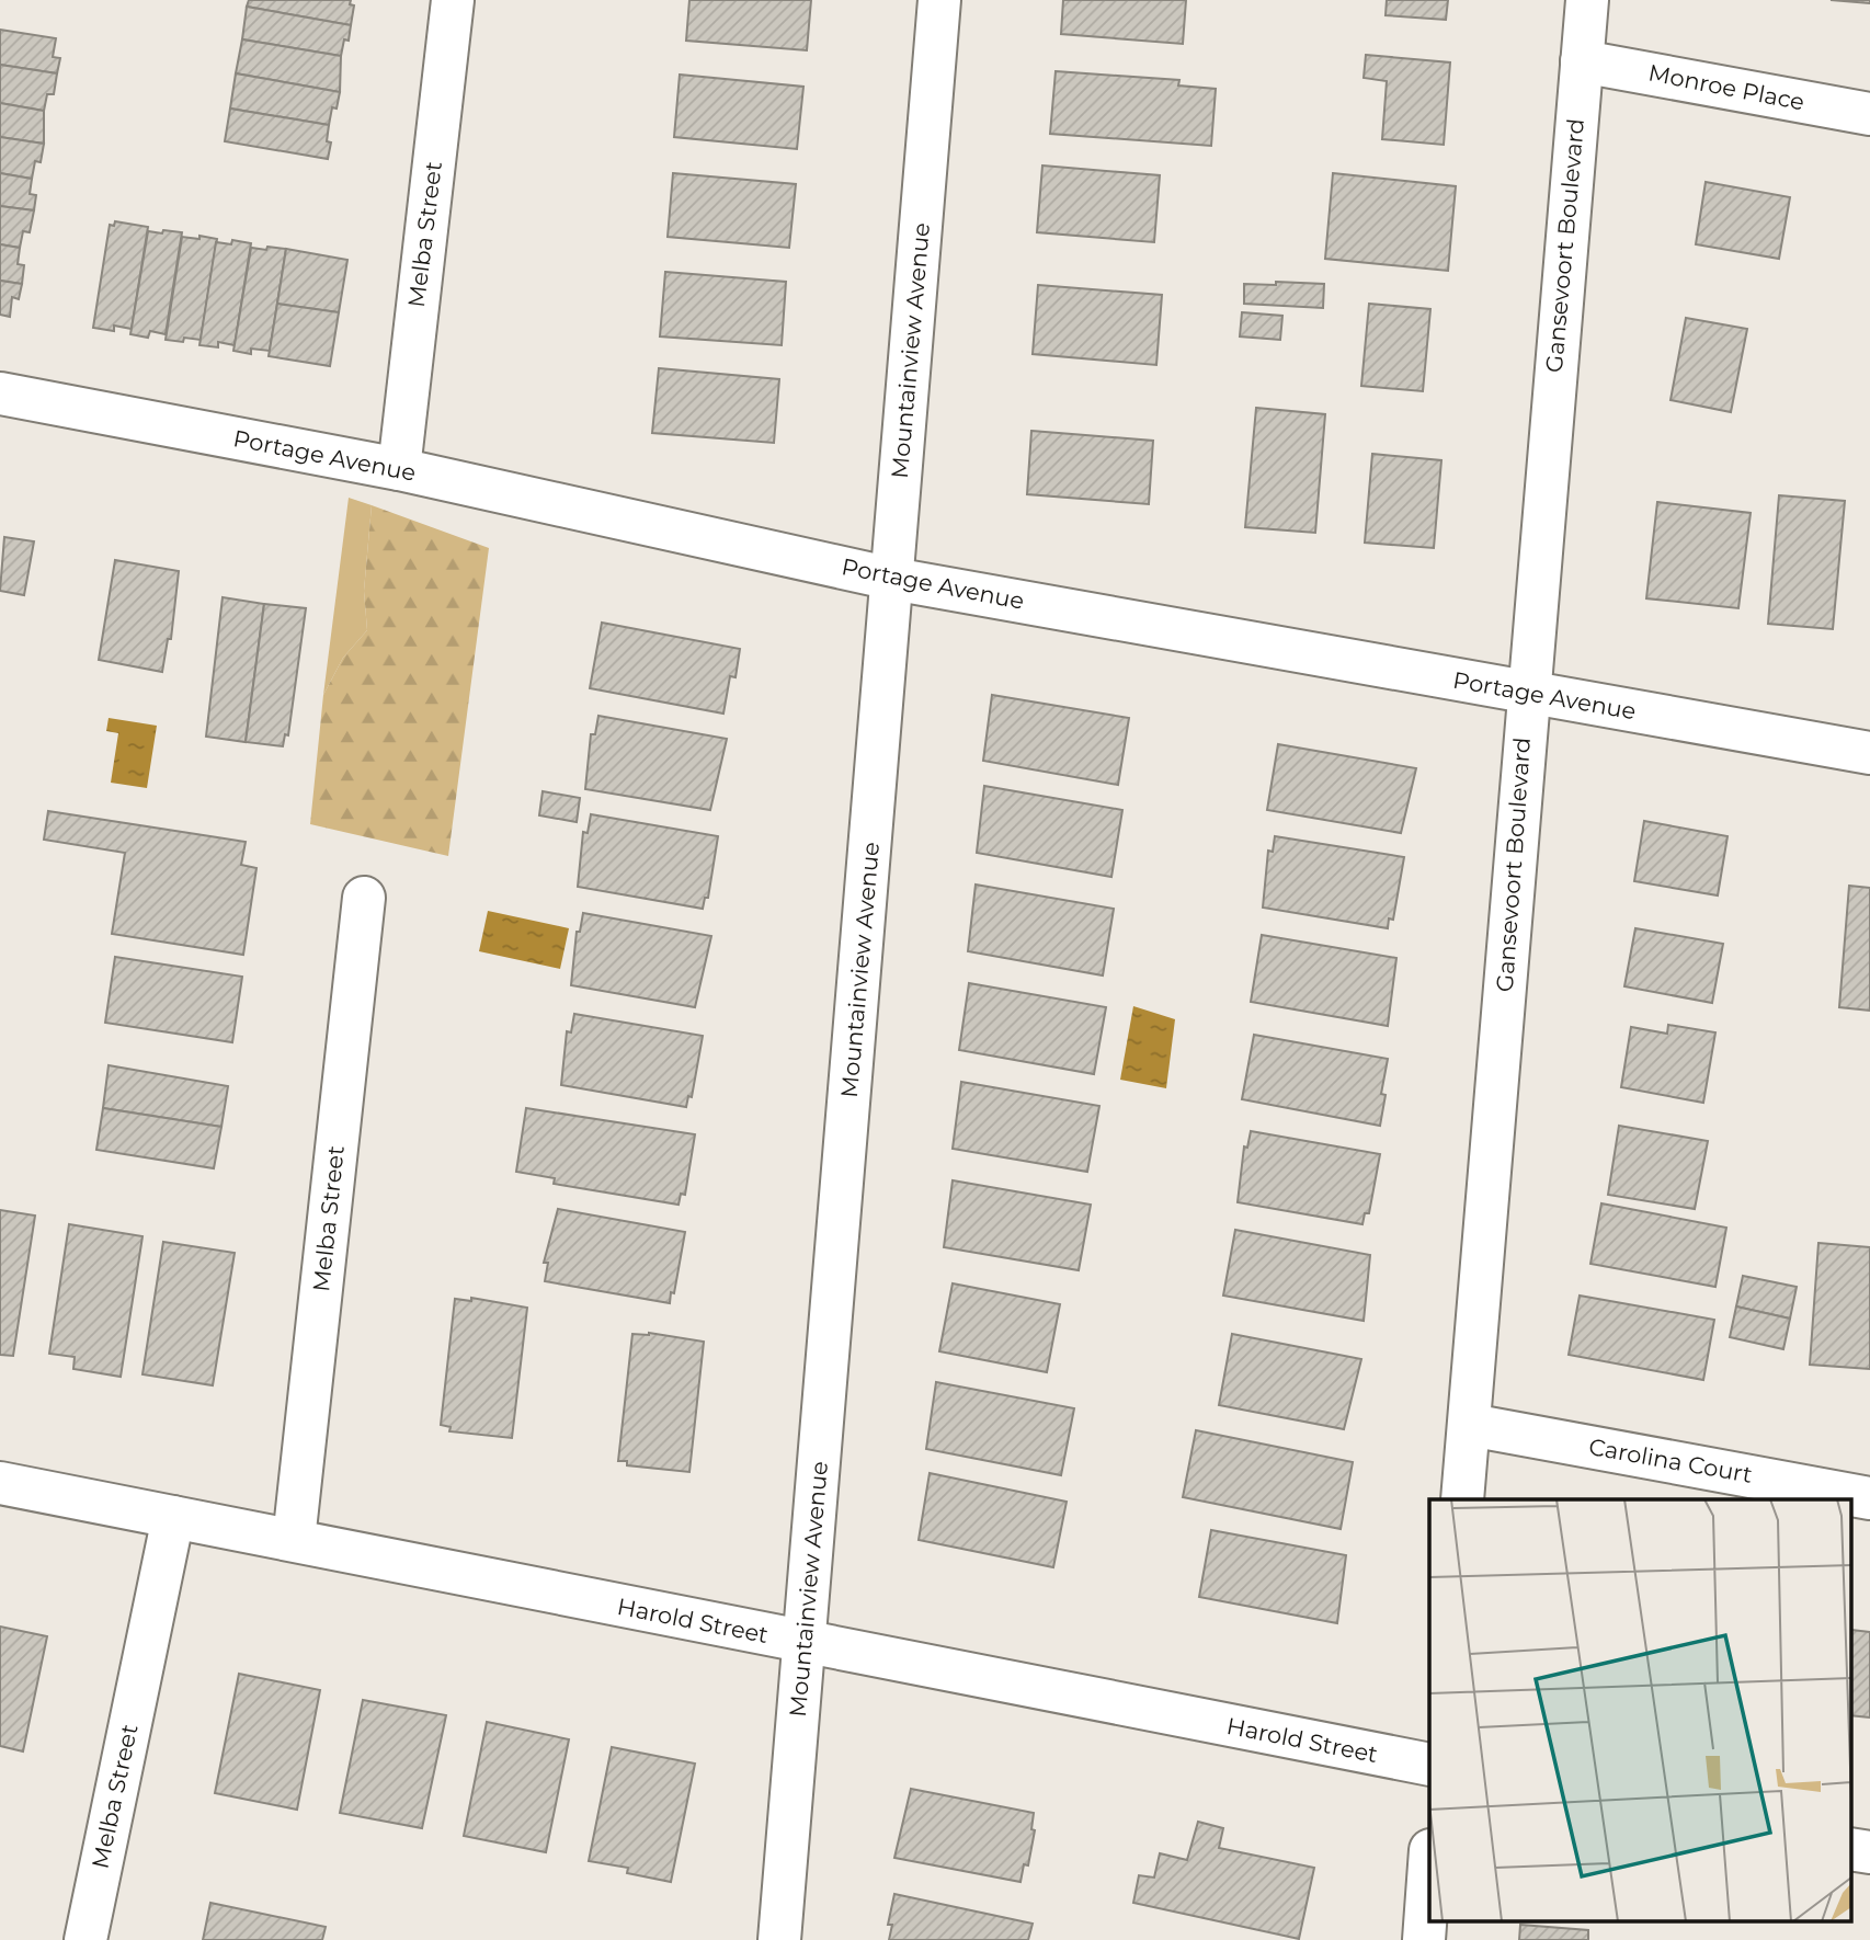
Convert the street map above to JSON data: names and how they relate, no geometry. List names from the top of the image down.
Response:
{
  "streets": {
    "street": [
      "Monroe Place",
      "Melba Street",
      "Gansevoort Boulevard",
      "Mountainview Avenue",
      "Portage Avenue",
      "Carolina Court",
      "Harold Street"
    ]
  },
  "crossings": [
    ["Monroe Place", "Gansevoort Boulevard"],
    ["Melba Street", "Portage Avenue"],
    ["Melba Street", "Harold Street"],
    ["Gansevoort Boulevard", "Portage Avenue"],
    ["Gansevoort Boulevard", "Carolina Court"],
    ["Mountainview Avenue", "Portage Avenue"],
    ["Mountainview Avenue", "Harold Street"]
  ]
}
